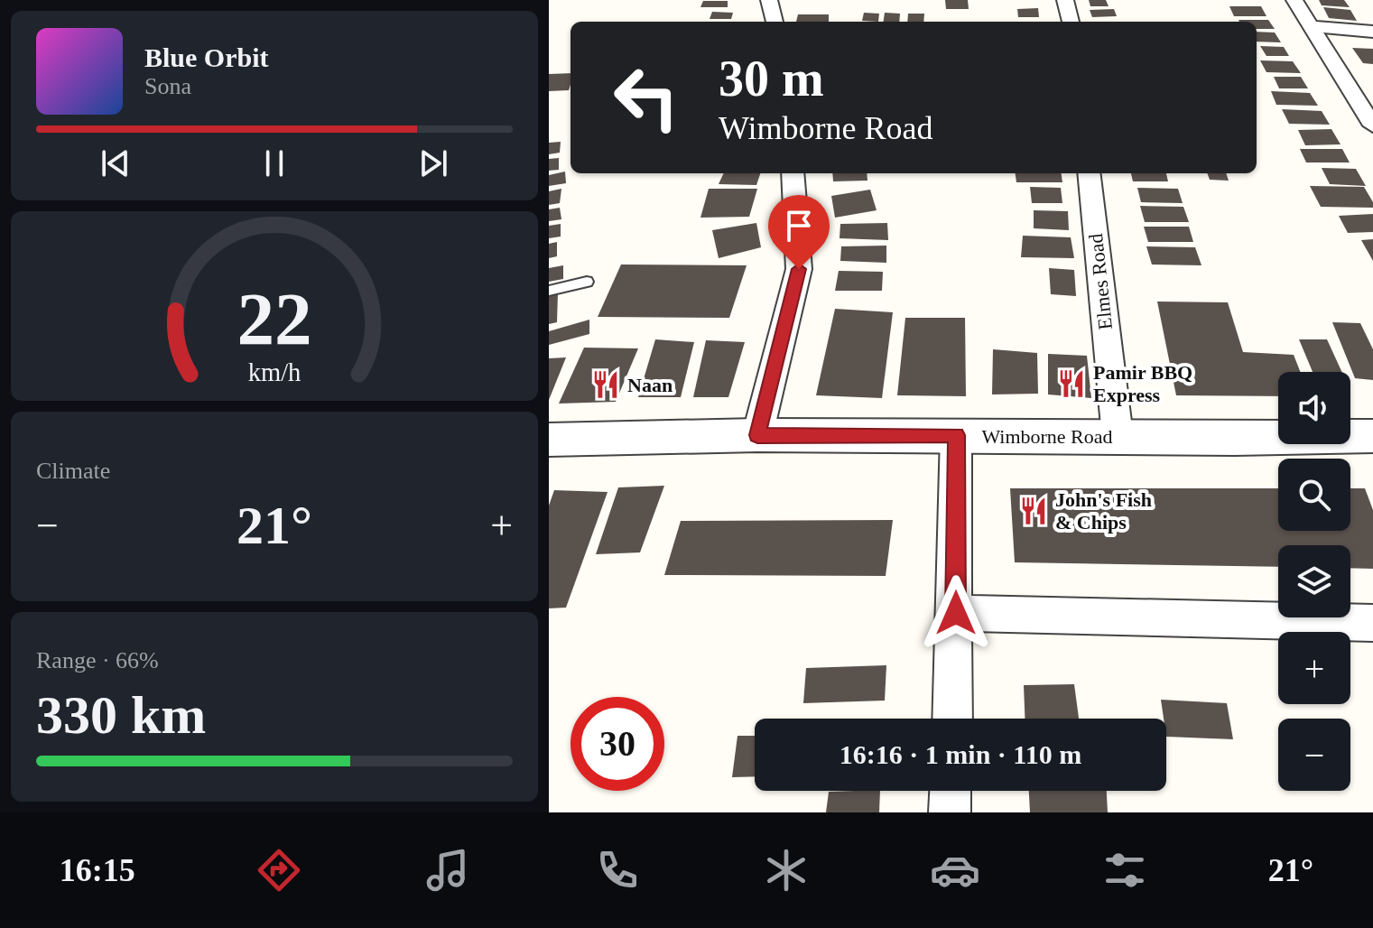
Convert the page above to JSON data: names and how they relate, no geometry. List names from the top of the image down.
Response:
{
  "streets": {
    "street": ["Elmes Road", "Wimborne Road"]
  },
  "crossings": [
    ["Elmes Road", "Wimborne Road"]
  ],
  "places": {
    "restaurant": ["Pamir BBQ Express", "Naan", "John's Fish & Chips"]
  },
  "page": {
    "turn": ["30 m", "Wimborne Road"],
    "song": ["Blue Orbit", "Sona"],
    "map_buttons": ["+", "−"],
    "tile": [
      "Climate",
      ["Range · 66%", "330 km"]
    ],
    "heat": ["−", "21°", "+"],
    "limit": "30",
    "trip": "16:16 · 1 min · 110 m",
    "tabs": ["16:15", "21°"],
    "gauge": ["22", "km/h"]
  }
}
